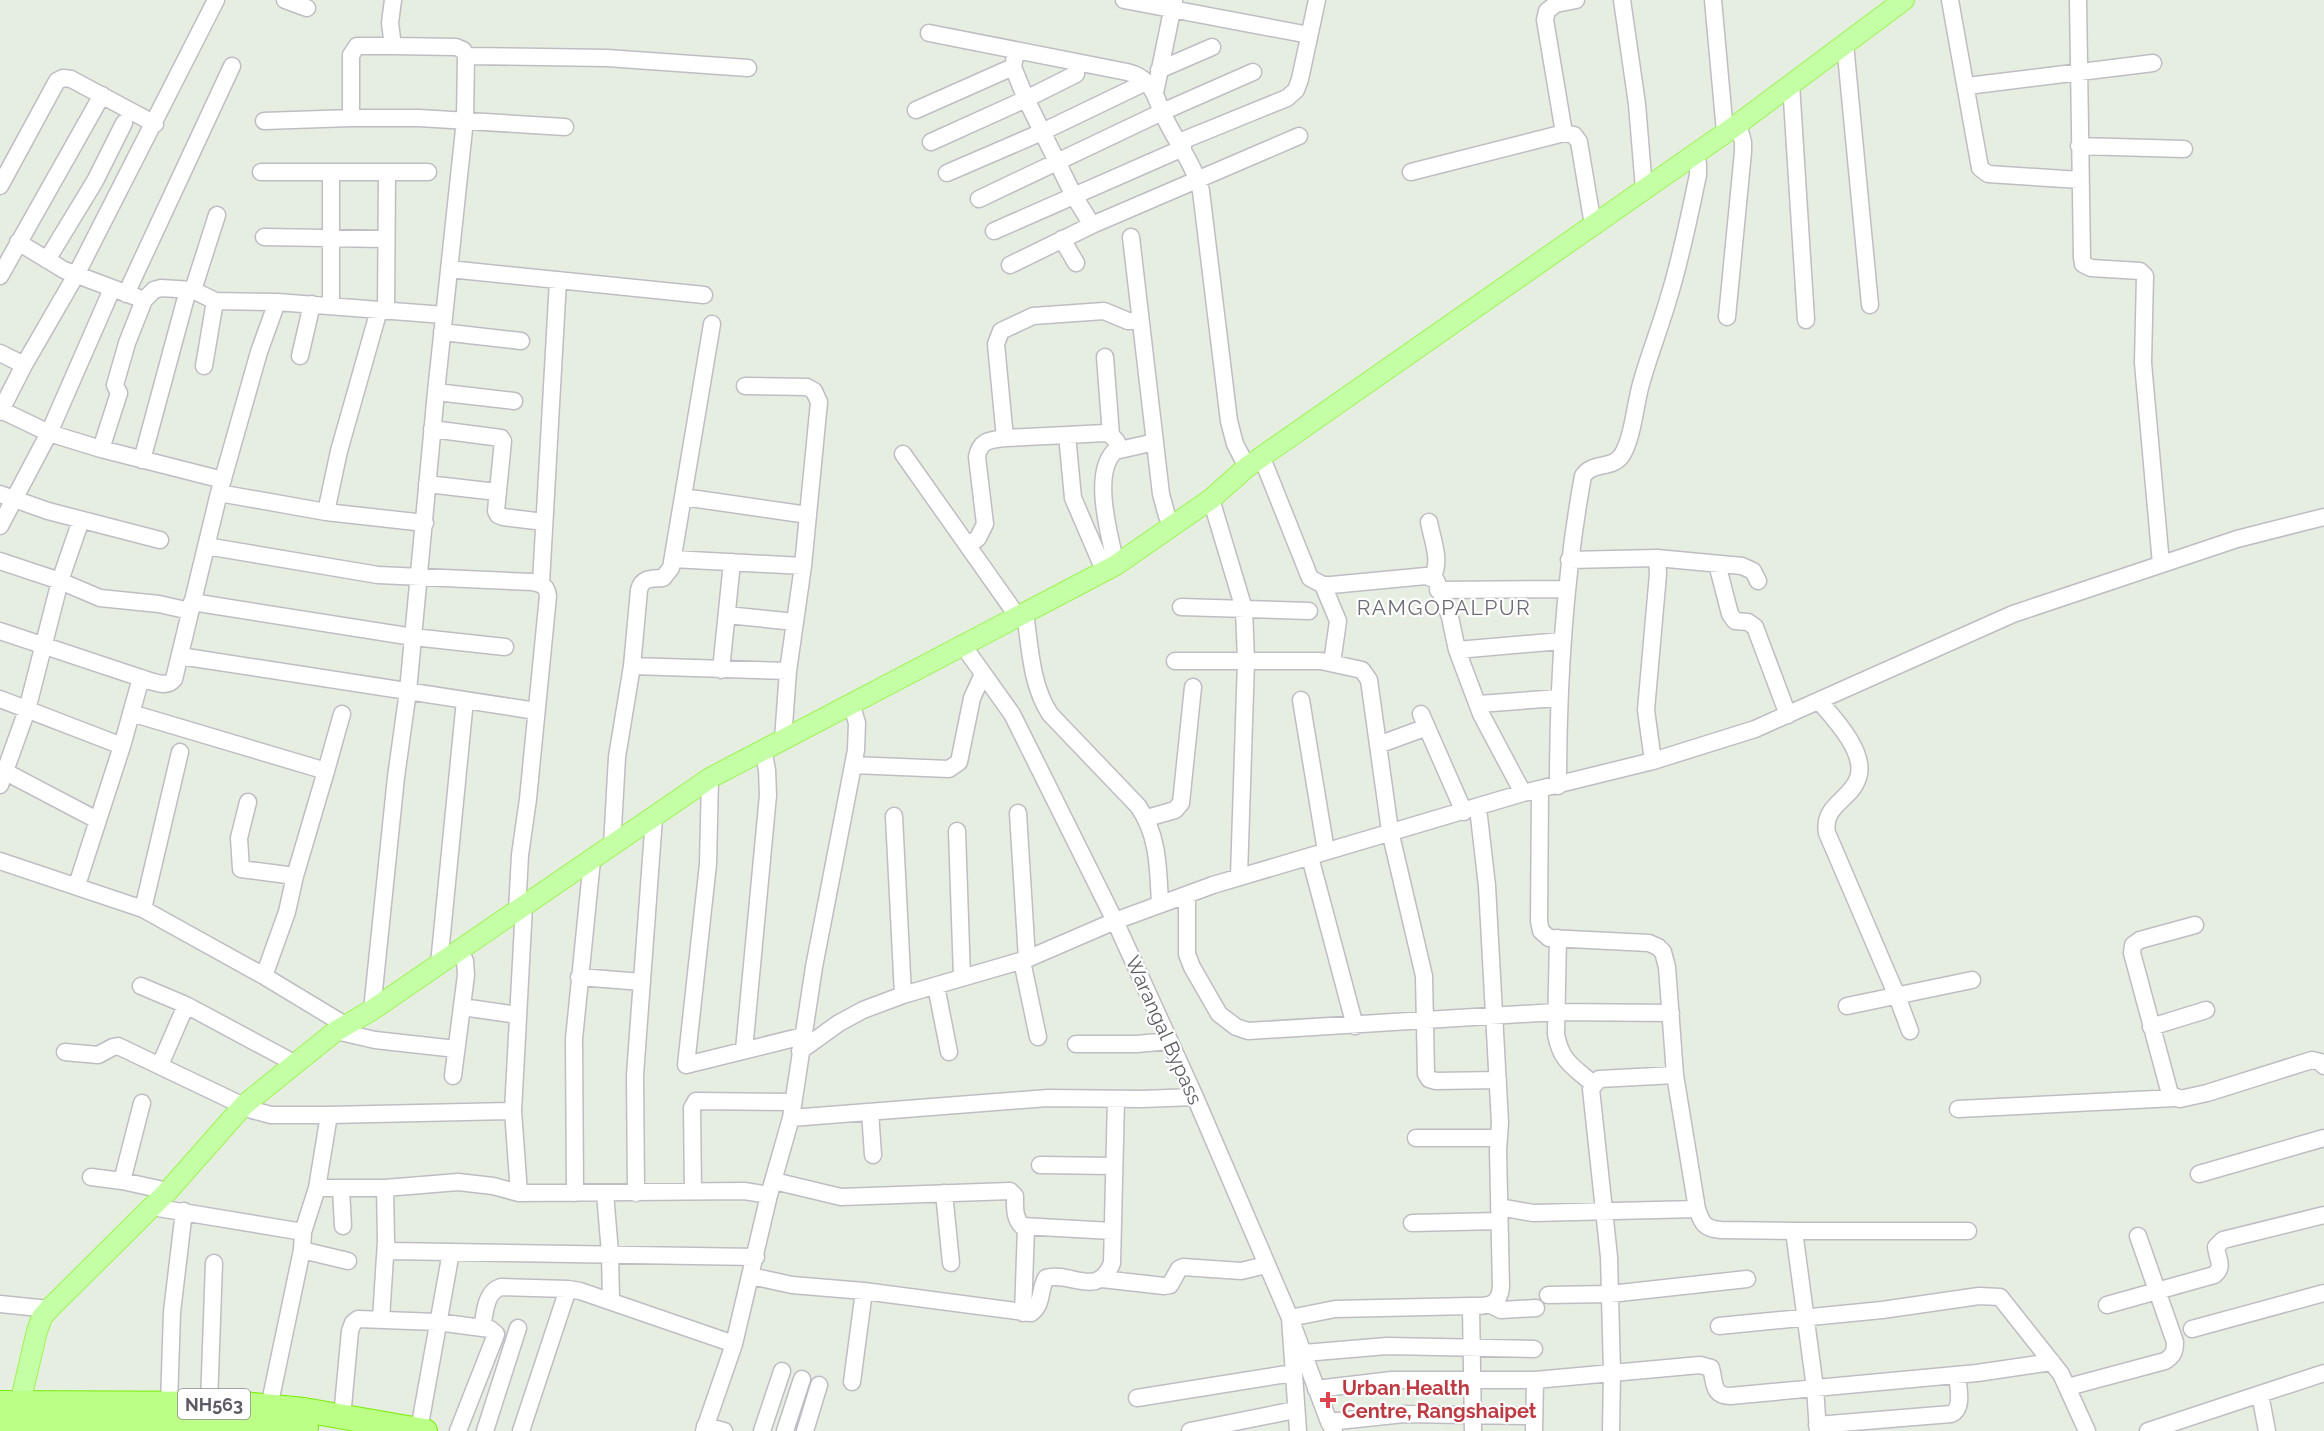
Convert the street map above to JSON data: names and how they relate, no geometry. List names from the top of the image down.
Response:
{
  "streets": {
    "highway": ["NH563"],
    "street": ["Warangal Bypass"]
  },
  "districts": ["RAMGOPALPUR"],
  "places": {
    "health": ["Urban Health Centre, Rangshaipet"]
  }
}
